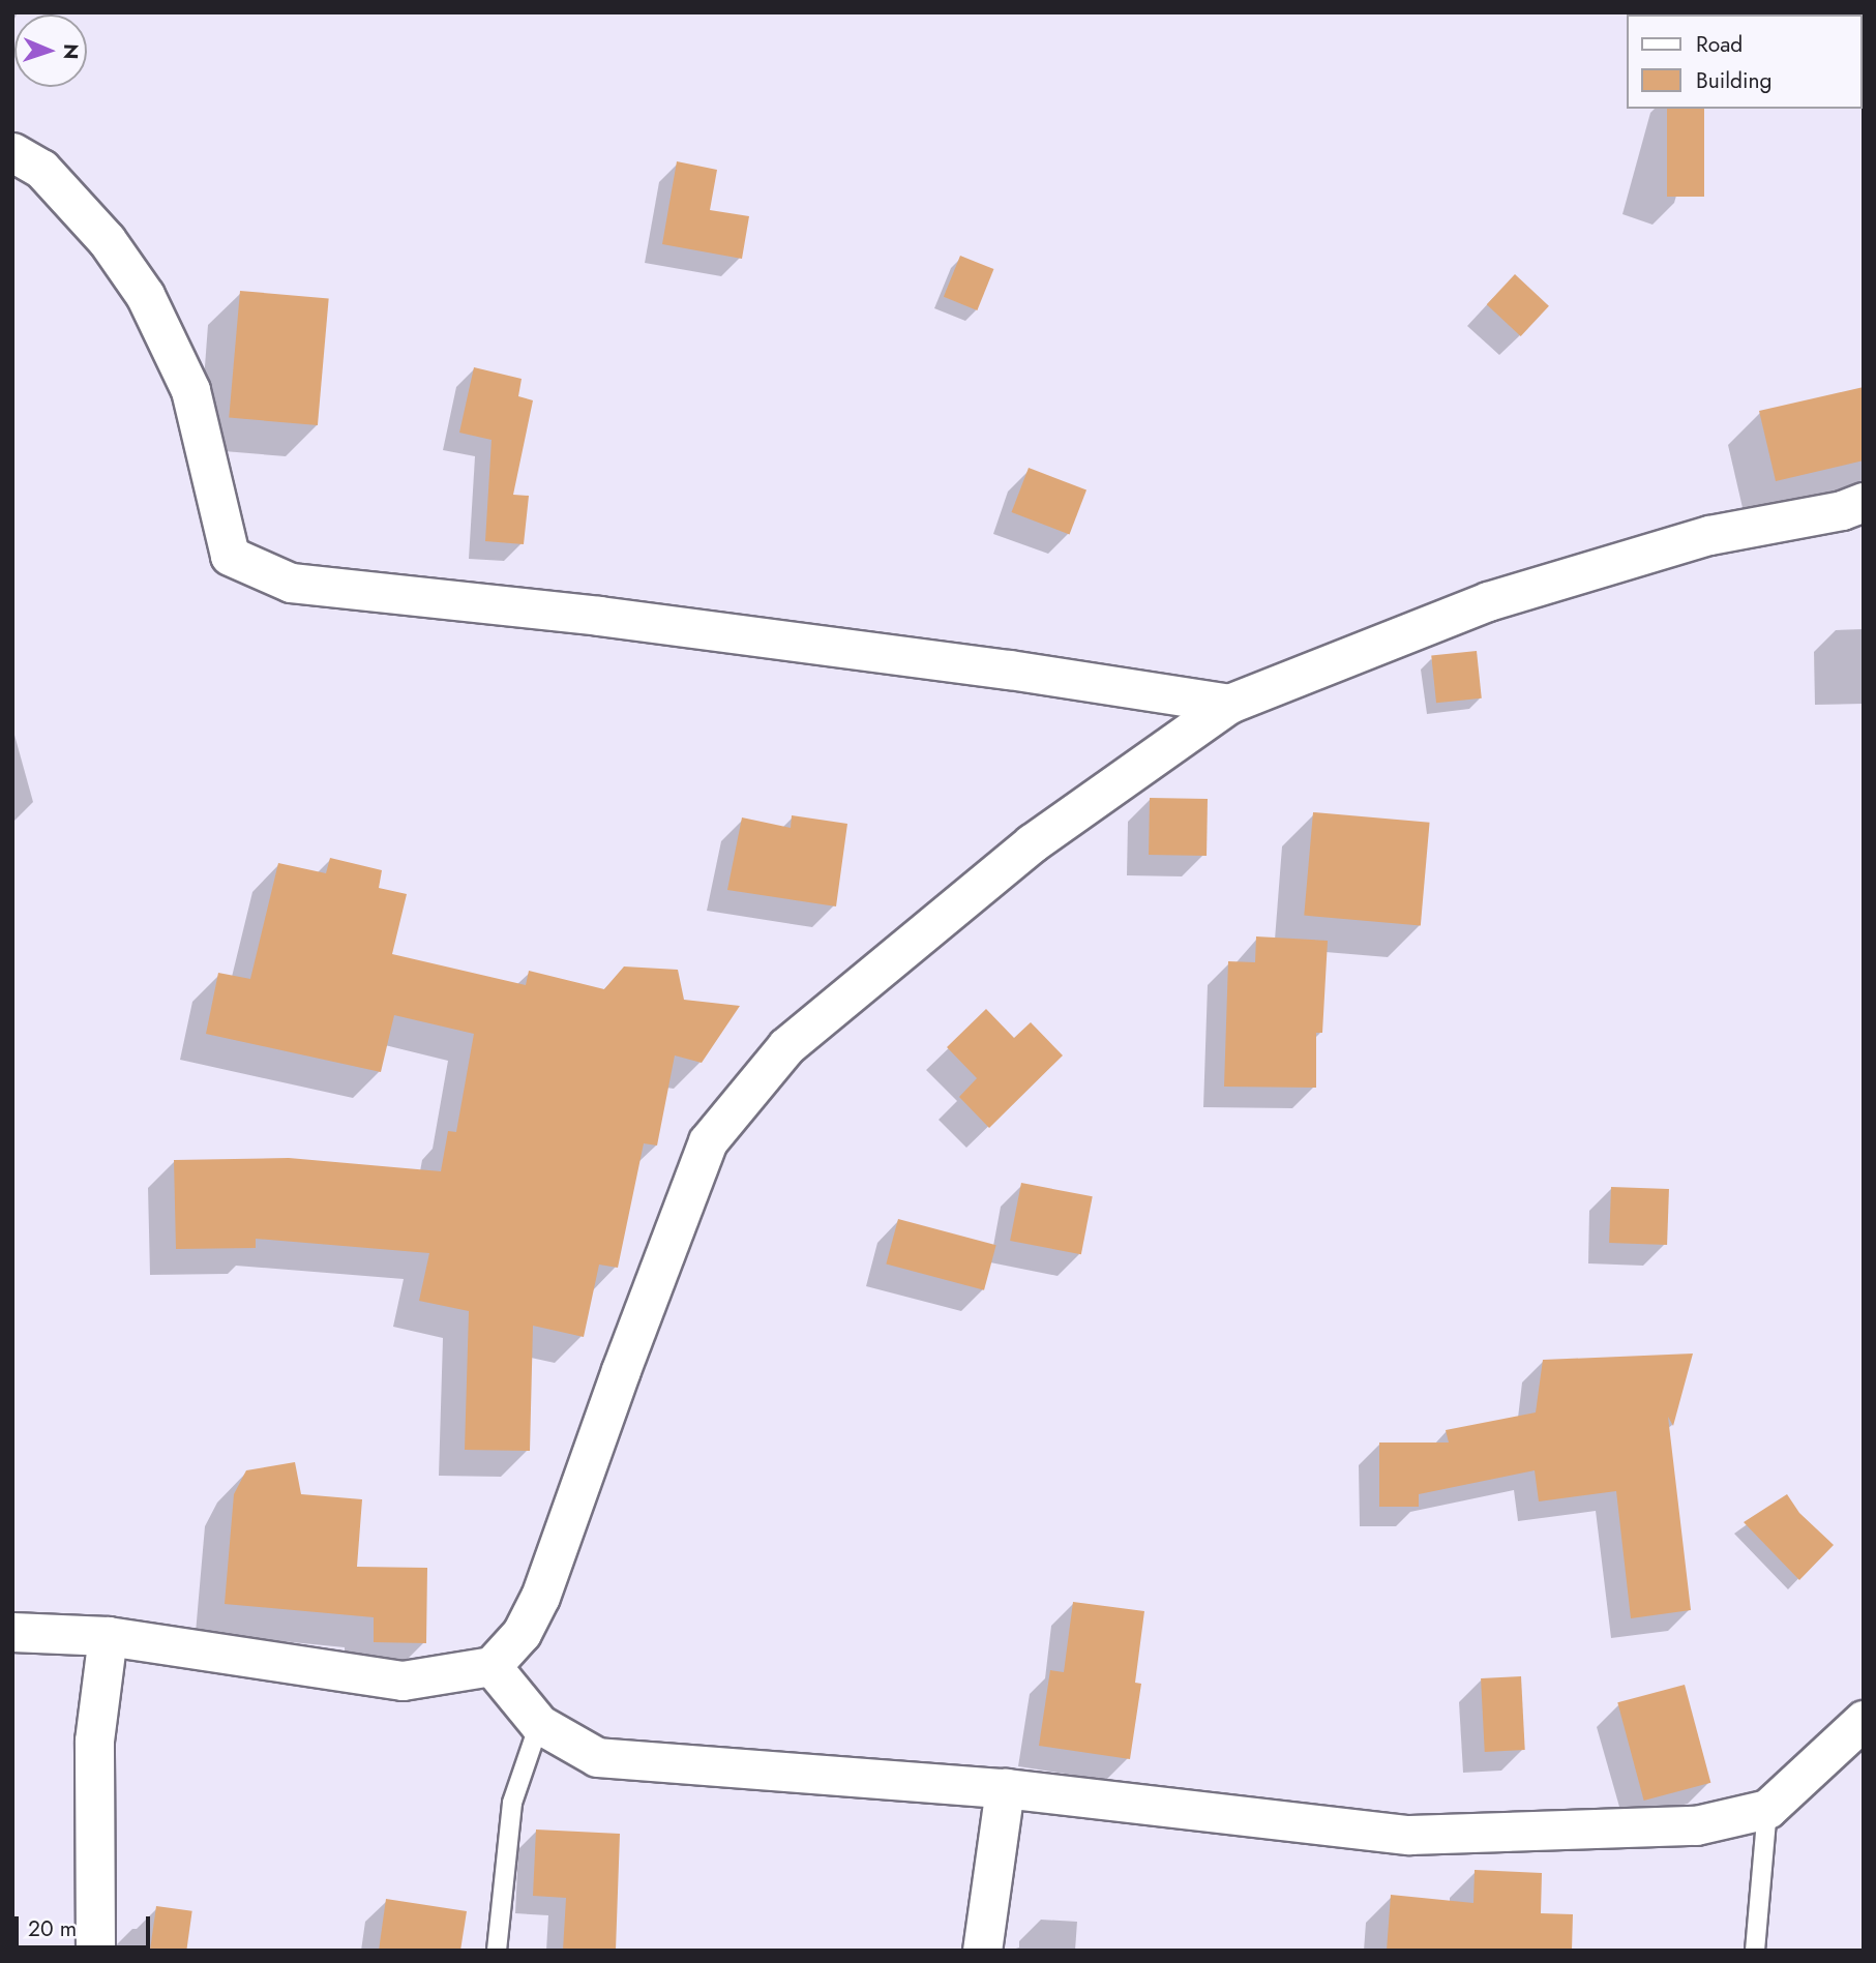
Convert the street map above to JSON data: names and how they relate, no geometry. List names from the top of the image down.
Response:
{
  "legend": ["Road", "Building"],
  "scale_bar": "20 m",
  "north": "right"
}
